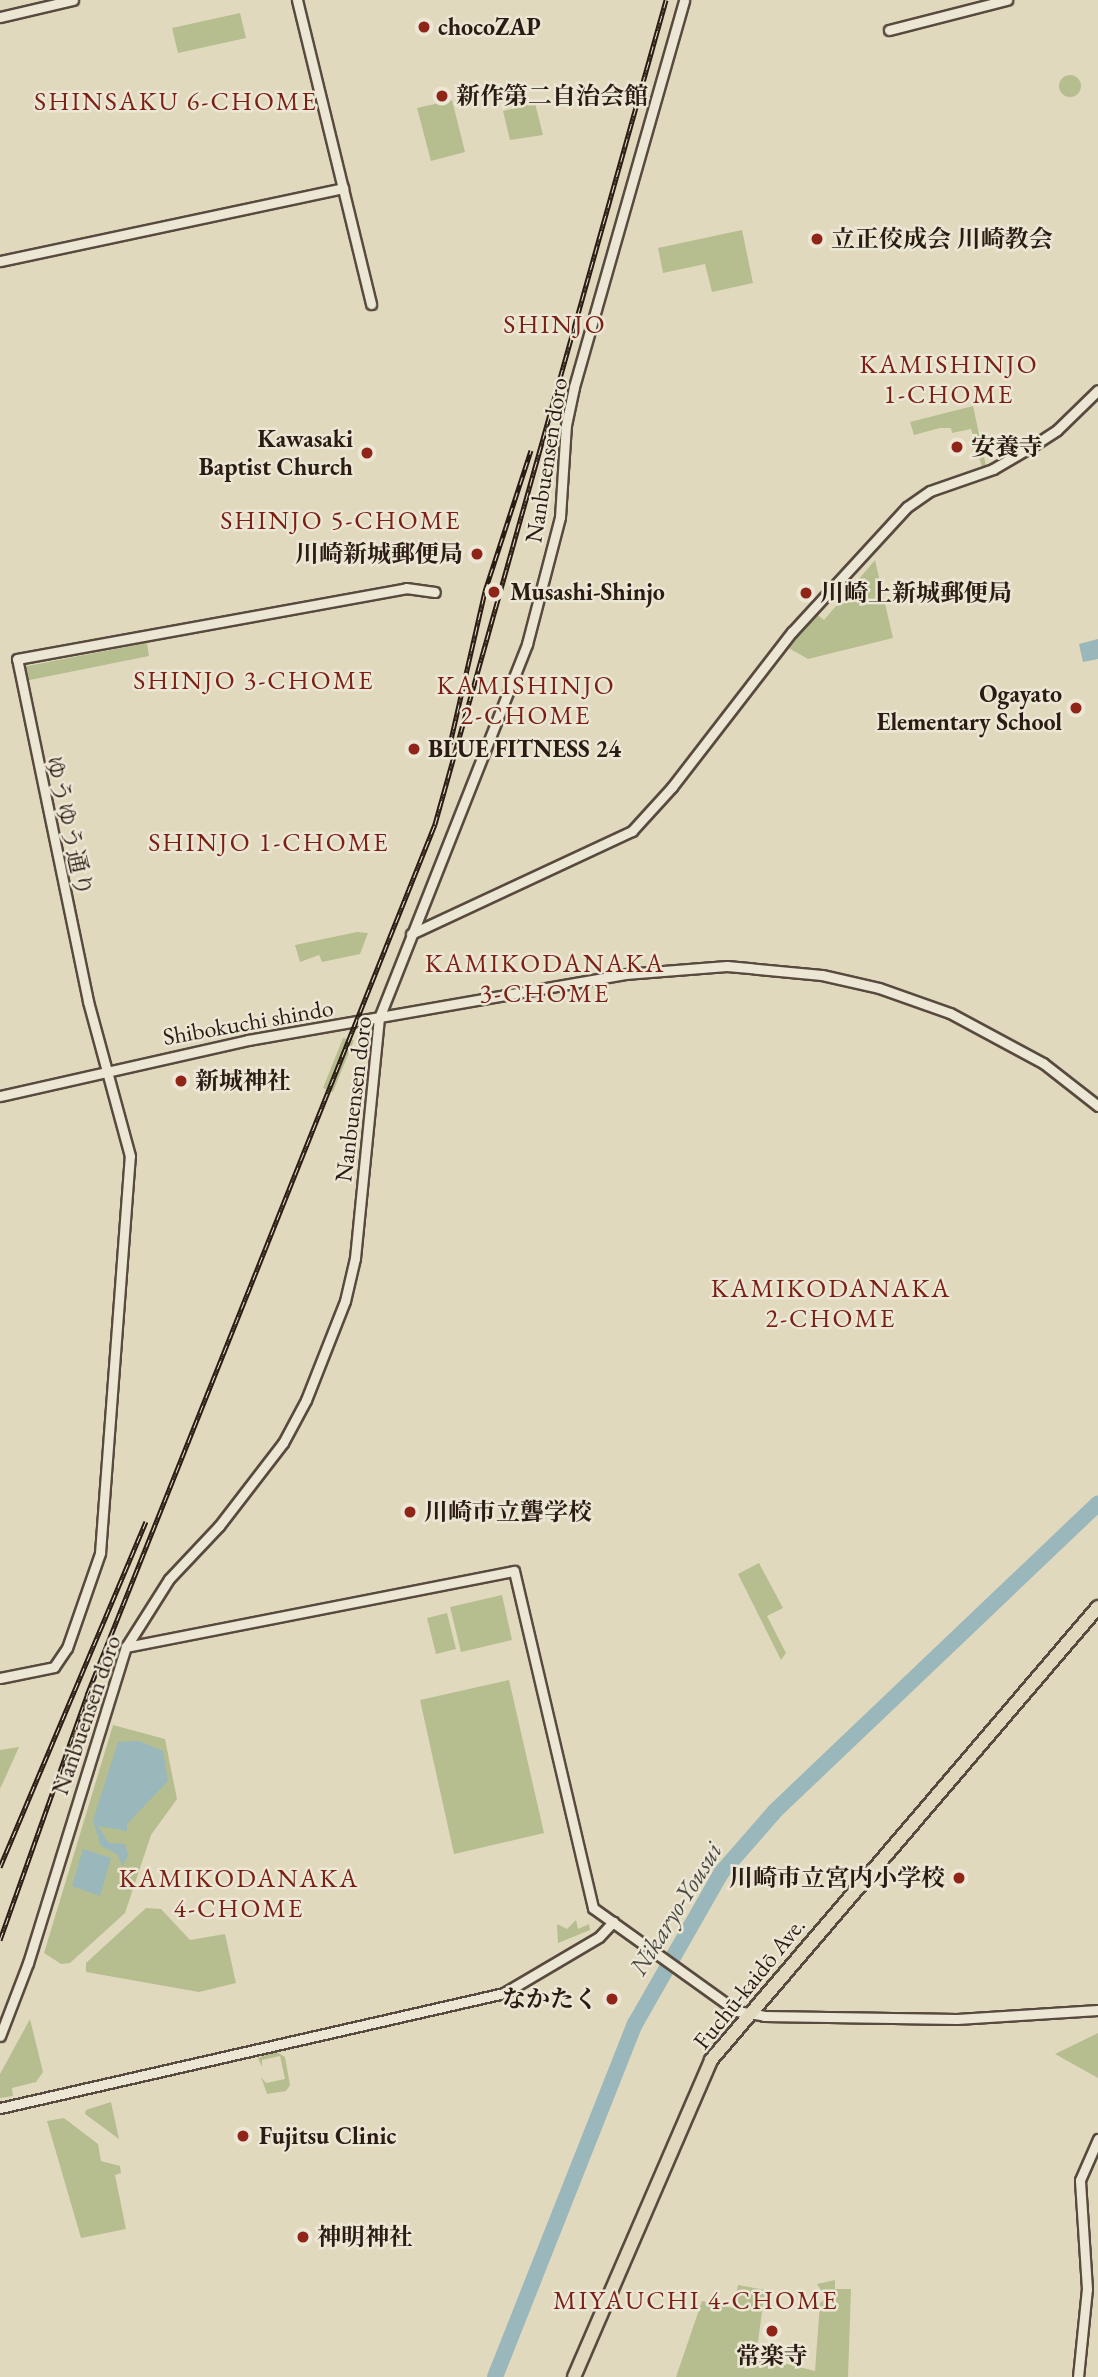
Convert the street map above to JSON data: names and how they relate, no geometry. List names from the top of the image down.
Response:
{
  "streets": {
    "highway": ["Fuchū-kaidō Ave."],
    "street": ["Nanbuensen doro", "ゆうゆう通り", "Shibokuchi shindo"]
  },
  "crossings": [
    ["Nanbuensen doro", "Shibokuchi shindo"],
    ["ゆうゆう通り", "Shibokuchi shindo"]
  ],
  "districts": [
    "SHINSAKU 6-CHOME",
    "SHINJO",
    "KAMISHINJO 1-CHOME",
    "SHINJO 5-CHOME",
    "SHINJO 3-CHOME",
    "KAMISHINJO 2-CHOME",
    "SHINJO 1-CHOME",
    "KAMIKODANAKA 3-CHOME",
    "KAMIKODANAKA 2-CHOME",
    "KAMIKODANAKA 4-CHOME",
    "MIYAUCHI 4-CHOME"
  ],
  "water": ["Nikaryo-Yousui"],
  "places": [
    "chocoZAP",
    "新作第二自治会館",
    "立正佼成会 川崎教会",
    "安養寺",
    "Kawasaki Baptist Church",
    "川崎新城郵便局",
    "Musashi-Shinjo",
    "川崎上新城郵便局",
    "Ogayato Elementary School",
    "BLUE FITNESS 24",
    "新城神社",
    "川崎市立聾学校",
    "川崎市立宮内小学校",
    "なかたく",
    "Fujitsu Clinic",
    "神明神社",
    "常楽寺"
  ]
}
